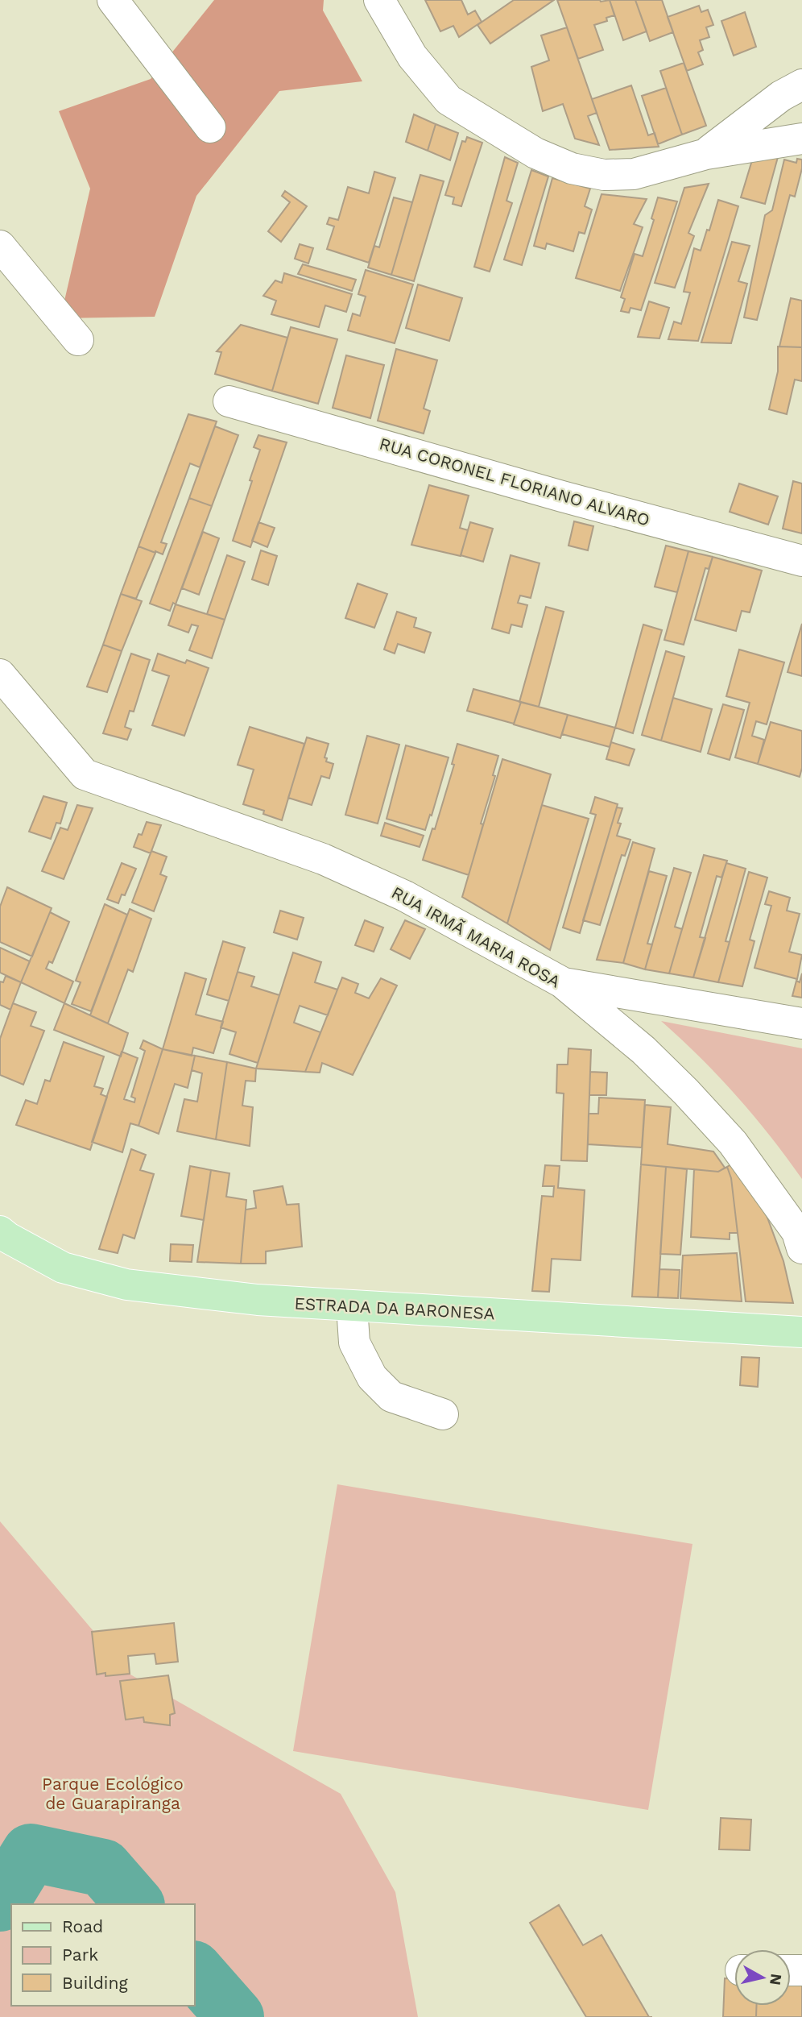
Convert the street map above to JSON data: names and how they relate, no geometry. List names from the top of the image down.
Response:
{
  "streets": {
    "main road": ["ESTRADA DA BARONESA"],
    "street": ["RUA CORONEL FLORIANO ALVARO", "RUA IRMÃ MARIA ROSA"]
  },
  "parks": ["Parque Ecológico de Guarapiranga"],
  "legend": ["Road", "Park", "Building"],
  "north": "right"
}
